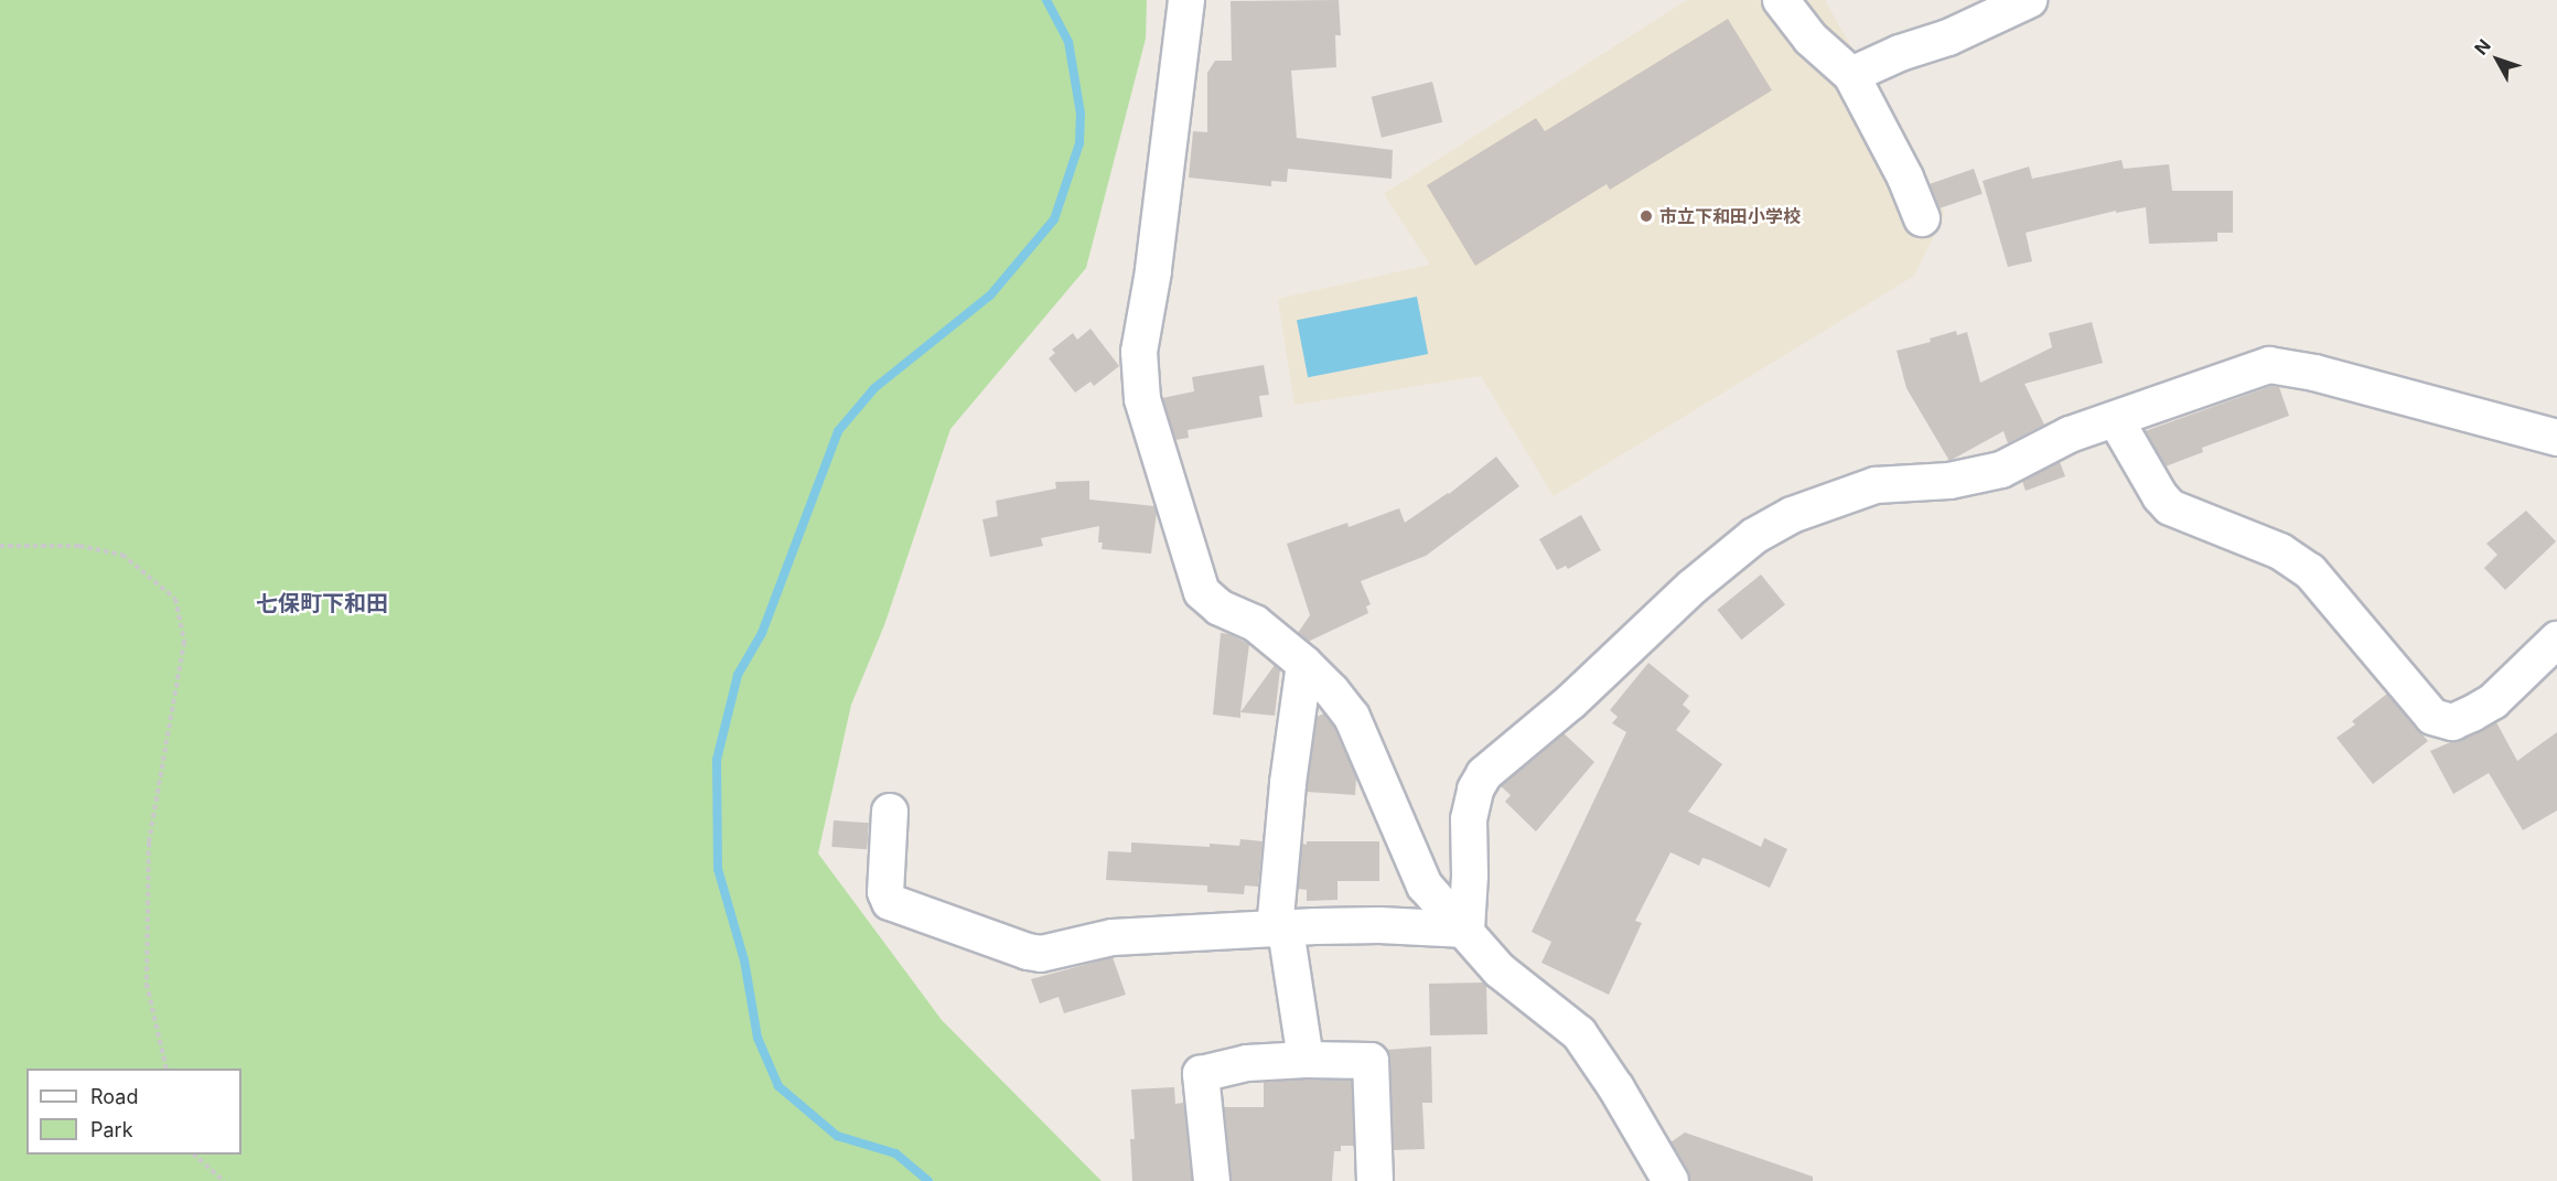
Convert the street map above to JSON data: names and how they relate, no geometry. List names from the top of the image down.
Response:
{
  "districts": ["七保町下和田"],
  "places": ["市立下和田小学校"],
  "legend": ["Road", "Park"],
  "north": "top left"
}
